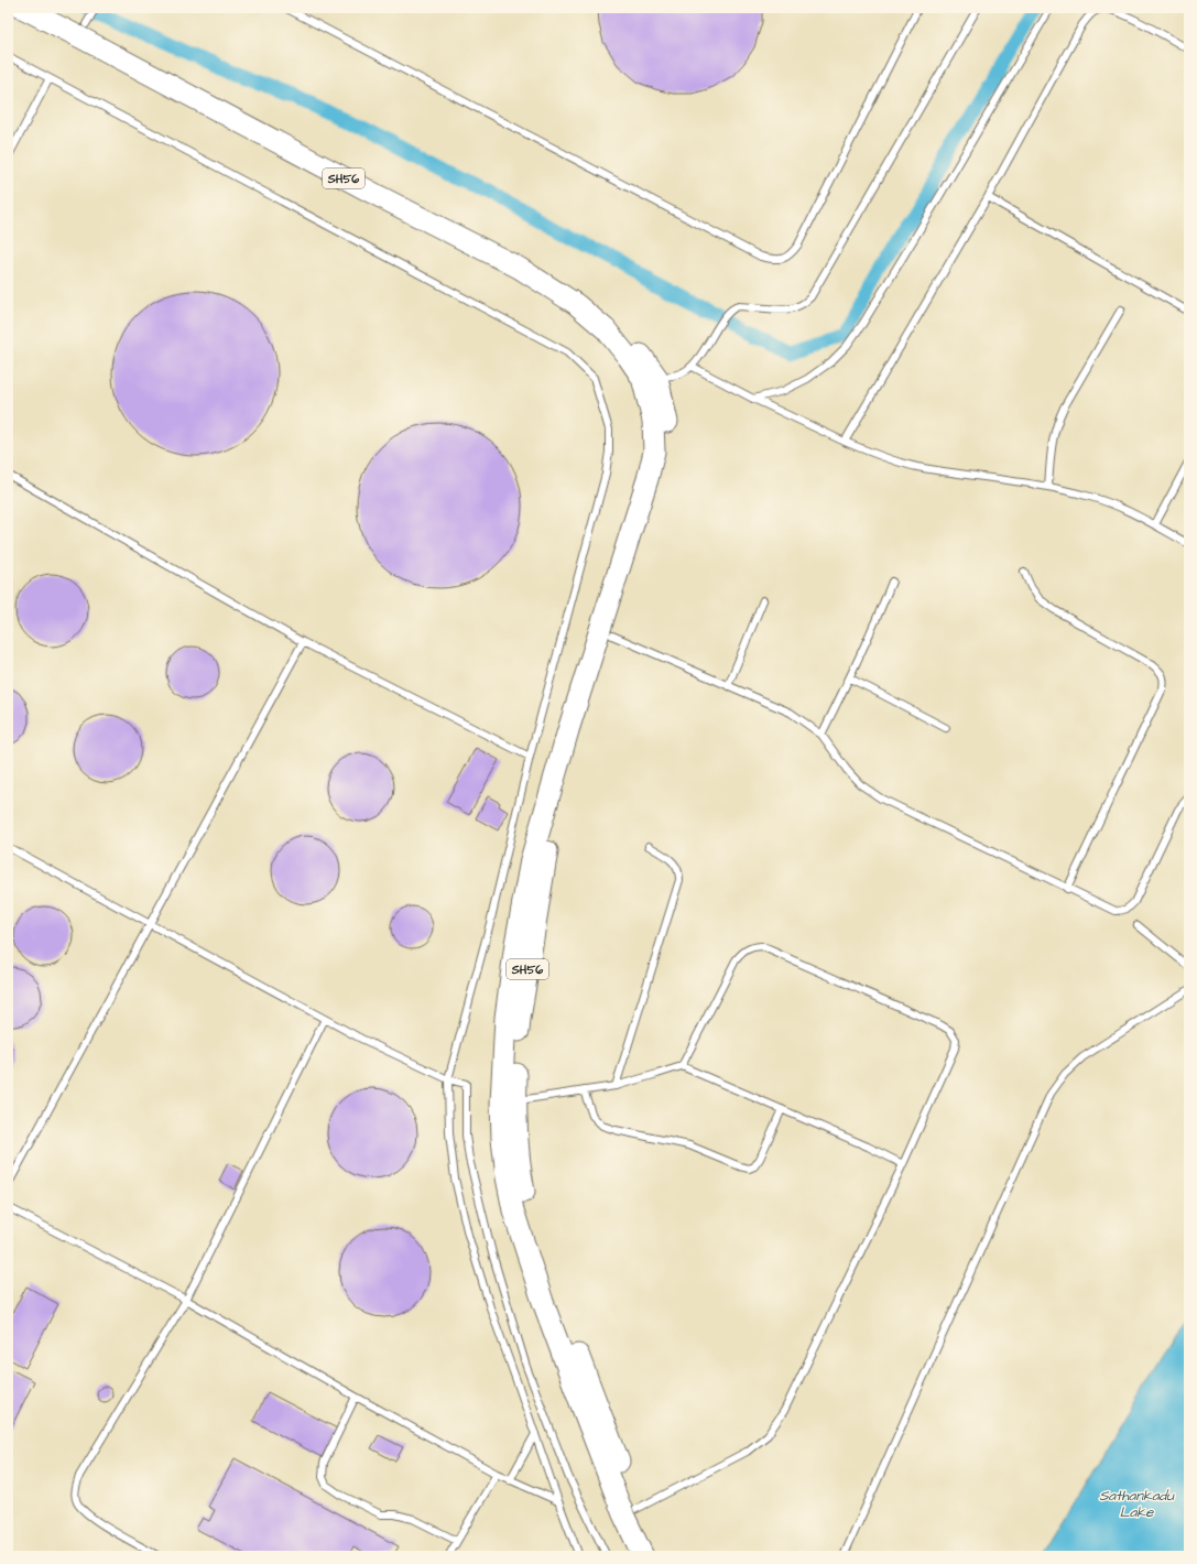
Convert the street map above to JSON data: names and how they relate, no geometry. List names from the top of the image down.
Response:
{
  "streets": {
    "main road": ["SH56"]
  },
  "water": ["Sathankadu Lake"]
}
